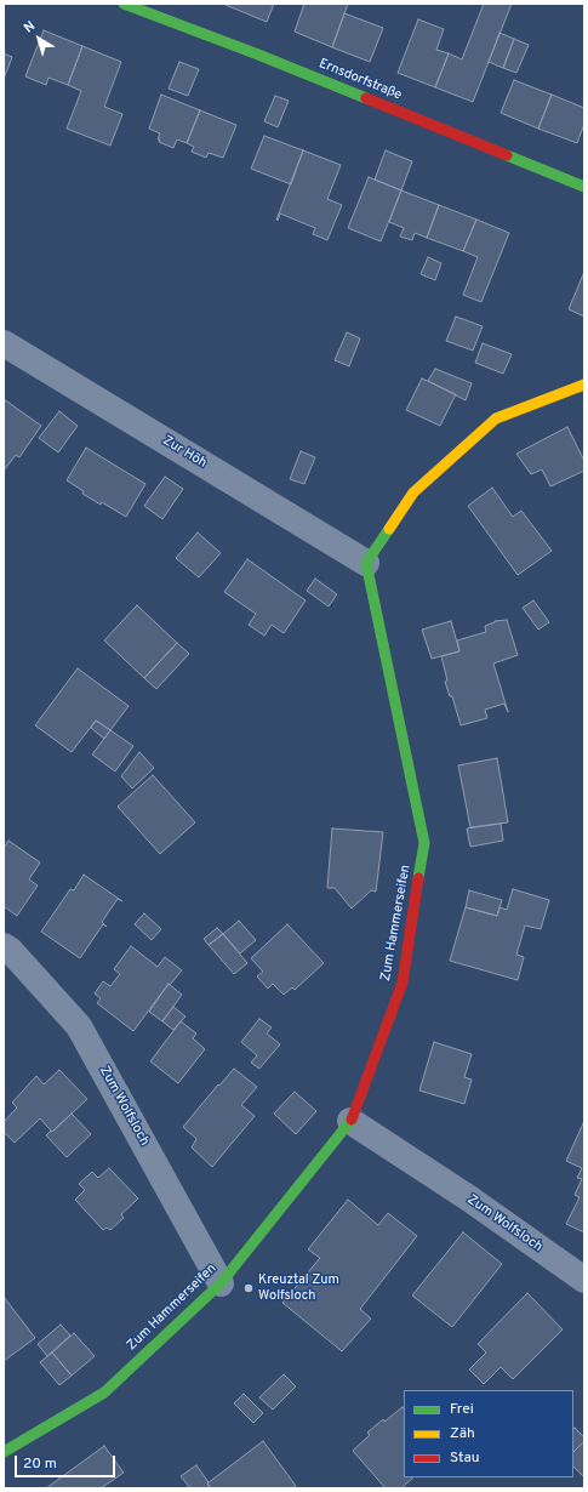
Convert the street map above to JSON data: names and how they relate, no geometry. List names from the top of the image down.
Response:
{
  "streets": {
    "street": [
      "Ernsdorfstraße",
      "Zur Höh",
      "Zum Hammerseifen",
      "Zum Wolfsloch"
    ]
  },
  "crossings": [
    ["Zur Höh", "Zum Hammerseifen"],
    ["Zum Hammerseifen", "Zum Wolfsloch"]
  ],
  "places": ["Kreuztal Zum Wolfsloch"],
  "legend": ["Frei", "Zäh", "Stau"],
  "scale_bar": "20 m",
  "north": "top left"
}
